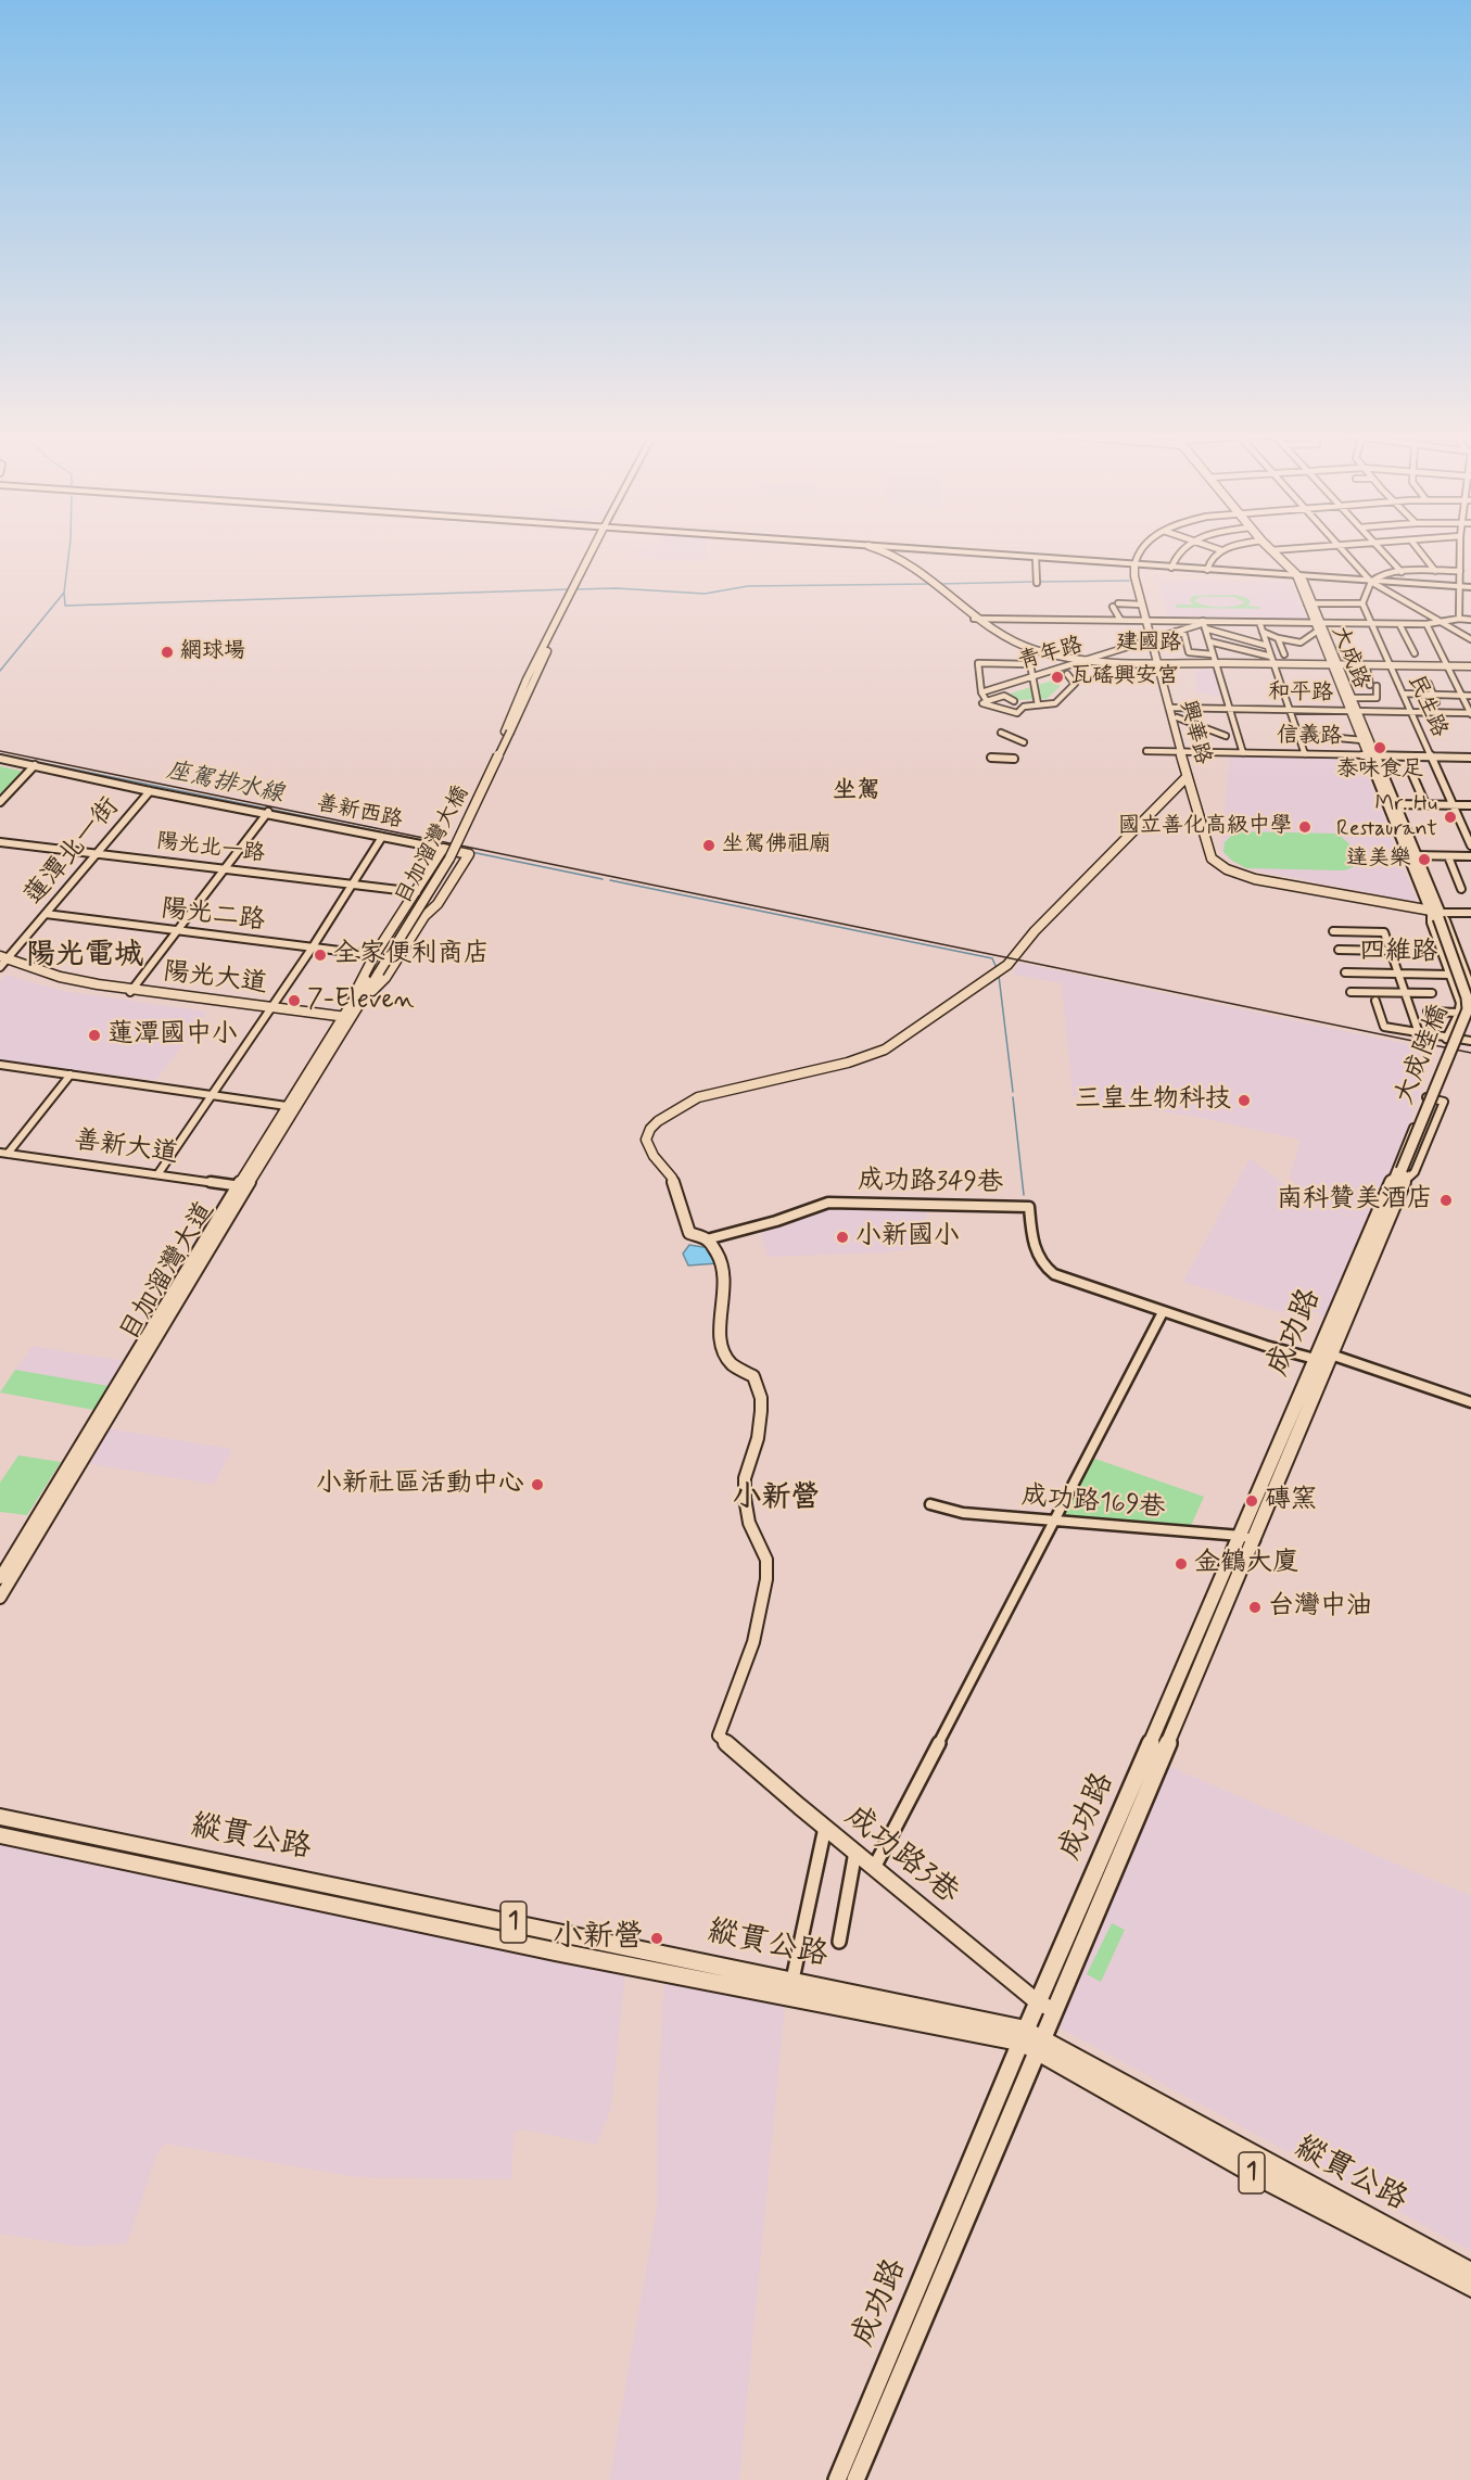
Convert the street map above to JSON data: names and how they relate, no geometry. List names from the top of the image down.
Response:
{
  "streets": {
    "main road": [
      "大成路",
      "大成陸橋",
      "成功路",
      "縱貫公路",
      "1"
    ],
    "street": [
      "建國路",
      "青年路",
      "和平路",
      "民生路",
      "興華路",
      "信義路",
      "善新西路",
      "目加溜灣大橋",
      "陽光北一路",
      "蓮潭北一街",
      "陽光二路",
      "四維路",
      "陽光大道",
      "善新大道",
      "成功路349巷",
      "目加溜灣大道",
      "成功路169巷",
      "成功路3巷"
    ]
  },
  "crossings": [
    ["建國路", "青年路"],
    ["建國路", "大成路"],
    ["建國路", "民生路"],
    ["建國路", "興華路"],
    ["青年路", "大成路"],
    ["青年路", "民生路"],
    ["青年路", "興華路"],
    ["大成路", "和平路"],
    ["大成路", "興華路"],
    ["大成路", "信義路"],
    ["大成路", "四維路"],
    ["大成路", "大成陸橋"],
    ["和平路", "民生路"],
    ["和平路", "興華路"],
    ["民生路", "信義路"],
    ["興華路", "信義路"],
    ["興華路", "大成陸橋"],
    ["善新西路", "蓮潭北一街"],
    ["目加溜灣大橋", "目加溜灣大道"],
    ["陽光北一路", "蓮潭北一街"],
    ["蓮潭北一街", "陽光二路"],
    ["蓮潭北一街", "陽光大道"],
    ["陽光大道", "目加溜灣大道"],
    ["大成陸橋", "成功路"],
    ["善新大道", "目加溜灣大道"],
    ["成功路349巷", "成功路"],
    ["成功路349巷", "成功路3巷"],
    ["成功路", "成功路169巷"],
    ["成功路", "縱貫公路"],
    ["成功路", "成功路3巷"]
  ],
  "districts": ["坐駕", "陽光電城", "小新營"],
  "water": ["座駕排水線"],
  "places": [
    "網球場",
    "瓦磘興安宮",
    "泰味食足",
    "Mr. Hu Restaurant",
    "國立善化高級中學",
    "坐駕佛祖廟",
    "達美樂",
    "全家便利商店",
    "7-Eleven",
    "蓮潭國中小",
    "三皇生物科技",
    "南科贊美酒店",
    "小新國小",
    "小新社區活動中心",
    "磚窯",
    "金鶴大廈",
    "台灣中油",
    "小新營"
  ]
}
